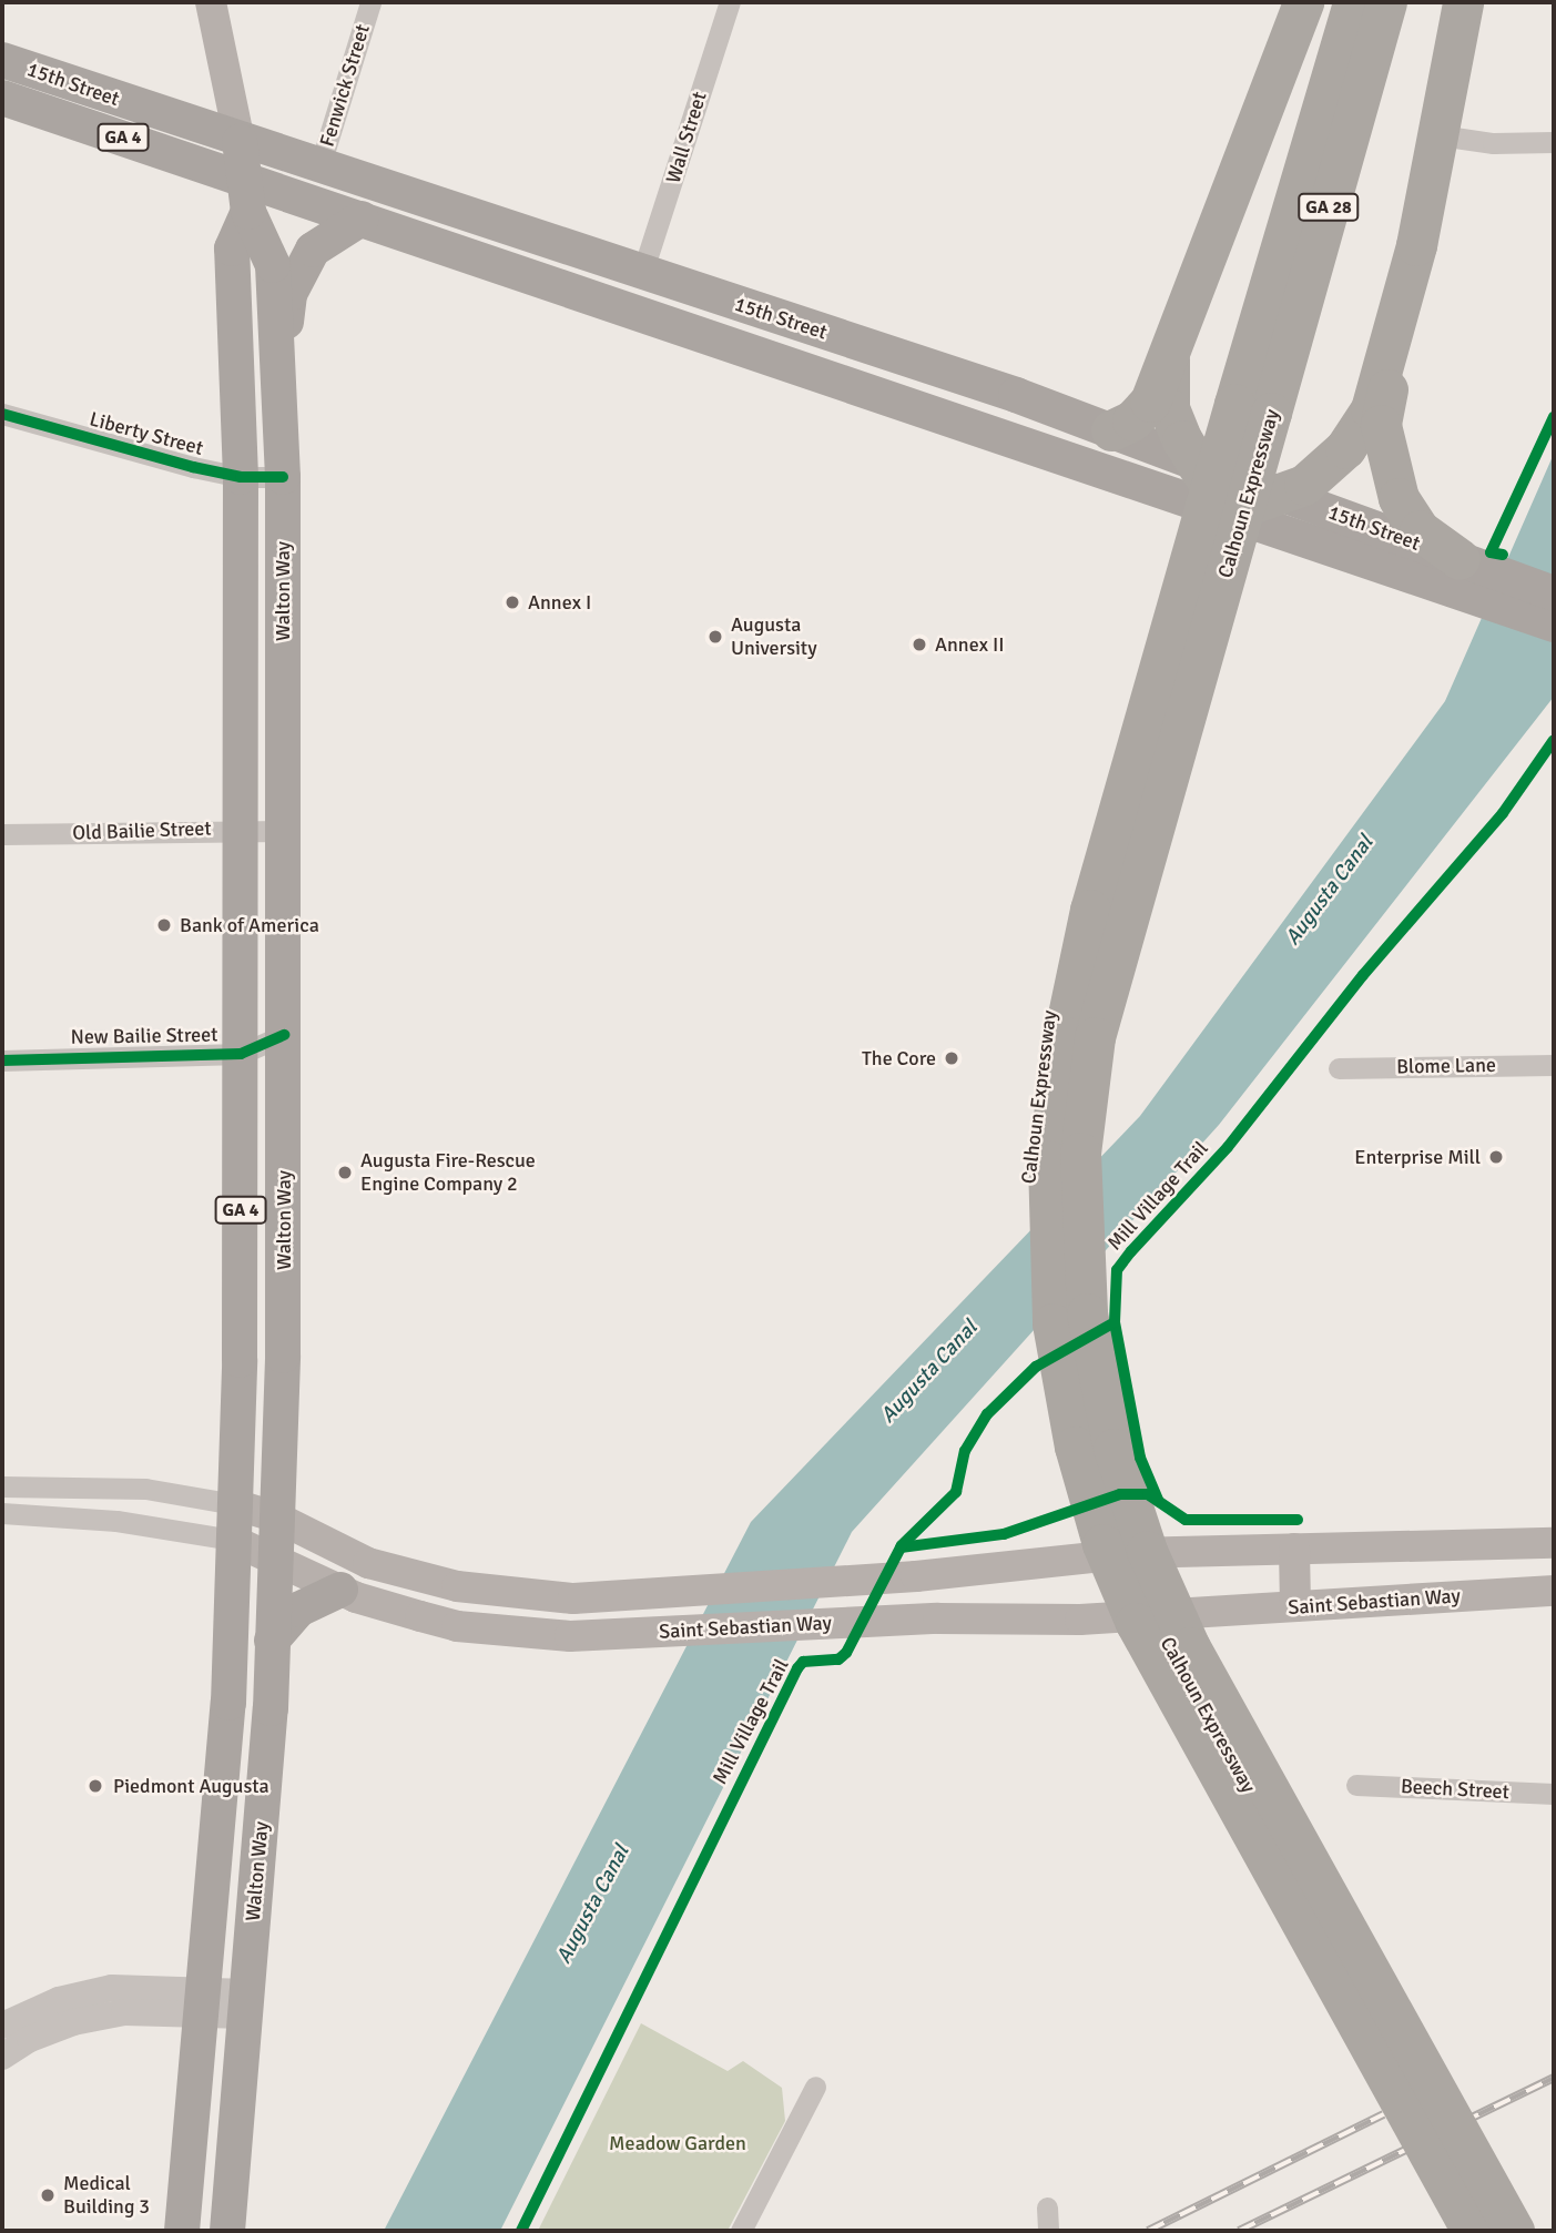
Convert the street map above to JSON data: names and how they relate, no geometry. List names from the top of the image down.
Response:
{
  "streets": {
    "highway": ["GA 28", "Calhoun Expressway"],
    "main road": [
      "15th Street",
      "GA 4",
      "Walton Way",
      "Saint Sebastian Way"
    ],
    "street": [
      "Fenwick Street",
      "Wall Street",
      "Liberty Street",
      "Old Bailie Street",
      "New Bailie Street",
      "Blome Lane",
      "Beech Street"
    ],
    "cycle path": ["Mill Village Trail"]
  },
  "crossings": [
    ["15th Street", "Fenwick Street"],
    ["15th Street", "GA 4"],
    ["15th Street", "Wall Street"],
    ["15th Street", "Walton Way"],
    ["GA 4", "Liberty Street"],
    ["GA 4", "Walton Way"],
    ["GA 4", "Old Bailie Street"],
    ["GA 4", "New Bailie Street"],
    ["GA 4", "Saint Sebastian Way"],
    ["Liberty Street", "Walton Way"],
    ["Walton Way", "Old Bailie Street"],
    ["Walton Way", "New Bailie Street"],
    ["Walton Way", "Saint Sebastian Way"]
  ],
  "water": ["Augusta Canal"],
  "parks": ["Meadow Garden"],
  "places": [
    "Annex I",
    "Augusta University",
    "Annex II",
    "Bank of America",
    "The Core",
    "Enterprise Mill",
    "Augusta Fire-Rescue Engine Company 2",
    "Piedmont Augusta",
    "Medical Building 3"
  ]
}
